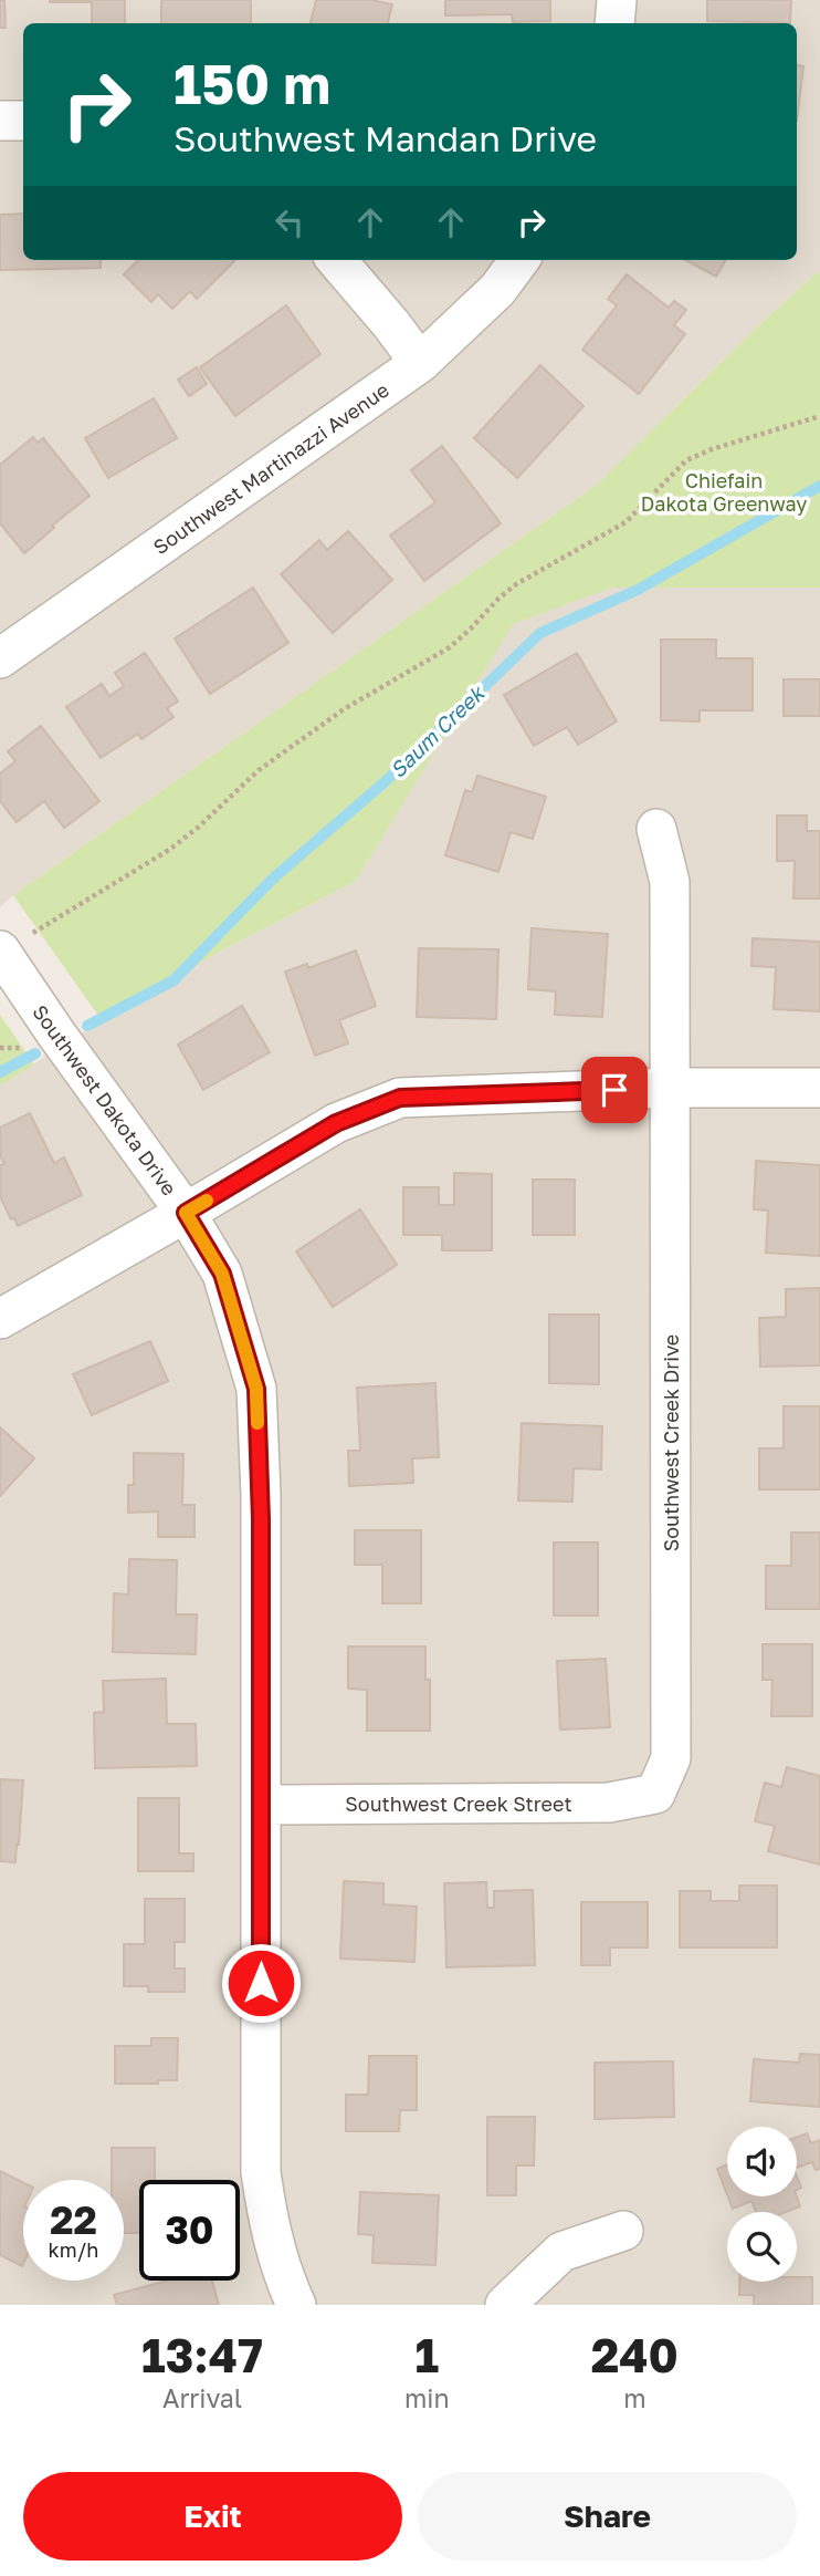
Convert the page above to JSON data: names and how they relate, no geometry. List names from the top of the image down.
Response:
{
  "streets": {
    "street": [
      "Southwest Martinazzi Avenue",
      "Southwest Dakota Drive",
      "Southwest Creek Drive",
      "Southwest Creek Street"
    ]
  },
  "crossings": [
    ["Southwest Dakota Drive", "Southwest Creek Street"],
    ["Southwest Creek Drive", "Southwest Creek Street"]
  ],
  "water": ["Saum Creek"],
  "parks": ["Chiefain Dakota Greenway"],
  "page": {
    "turn": ["150 m", "Southwest Mandan Drive"],
    "speed": "22 km/h",
    "limit": "30",
    "eta": [
      "13:47",
      "Arrival",
      "1",
      "min",
      "240",
      "m"
    ],
    "buttons": ["Exit", "Share"]
  }
}
